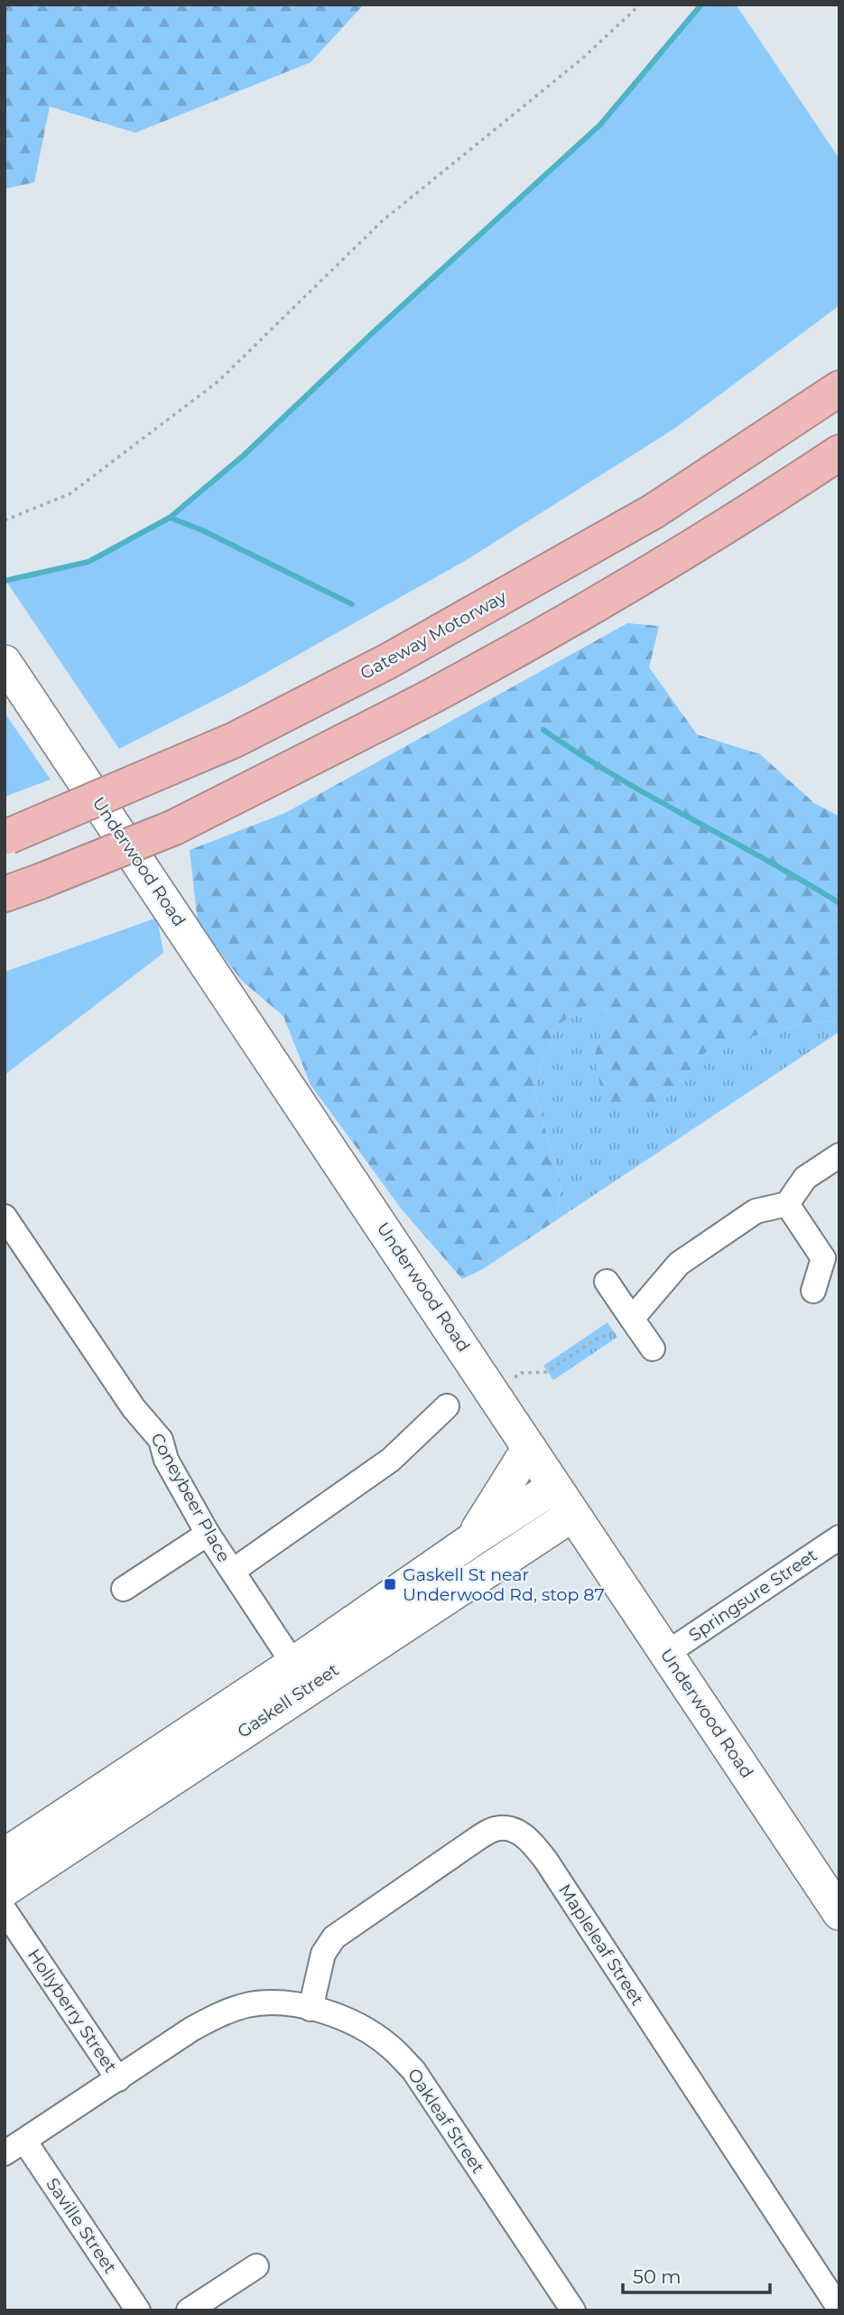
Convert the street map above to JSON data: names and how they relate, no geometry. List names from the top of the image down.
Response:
{
  "streets": {
    "highway": ["Gateway Motorway"],
    "main road": ["Underwood Road", "Gaskell Street"],
    "street": [
      "Coneybeer Place",
      "Springsure Street",
      "Mapleleaf Street",
      "Hollyberry Street",
      "Oakleaf Street",
      "Saville Street"
    ]
  },
  "crossings": [
    ["Underwood Road", "Springsure Street"],
    ["Underwood Road", "Gaskell Street"],
    ["Coneybeer Place", "Gaskell Street"],
    ["Mapleleaf Street", "Oakleaf Street"],
    ["Hollyberry Street", "Oakleaf Street"],
    ["Oakleaf Street", "Saville Street"]
  ],
  "places": {
    "transit": ["Gaskell St near Underwood Rd, stop 87"]
  },
  "scale_bar": "50 m"
}
